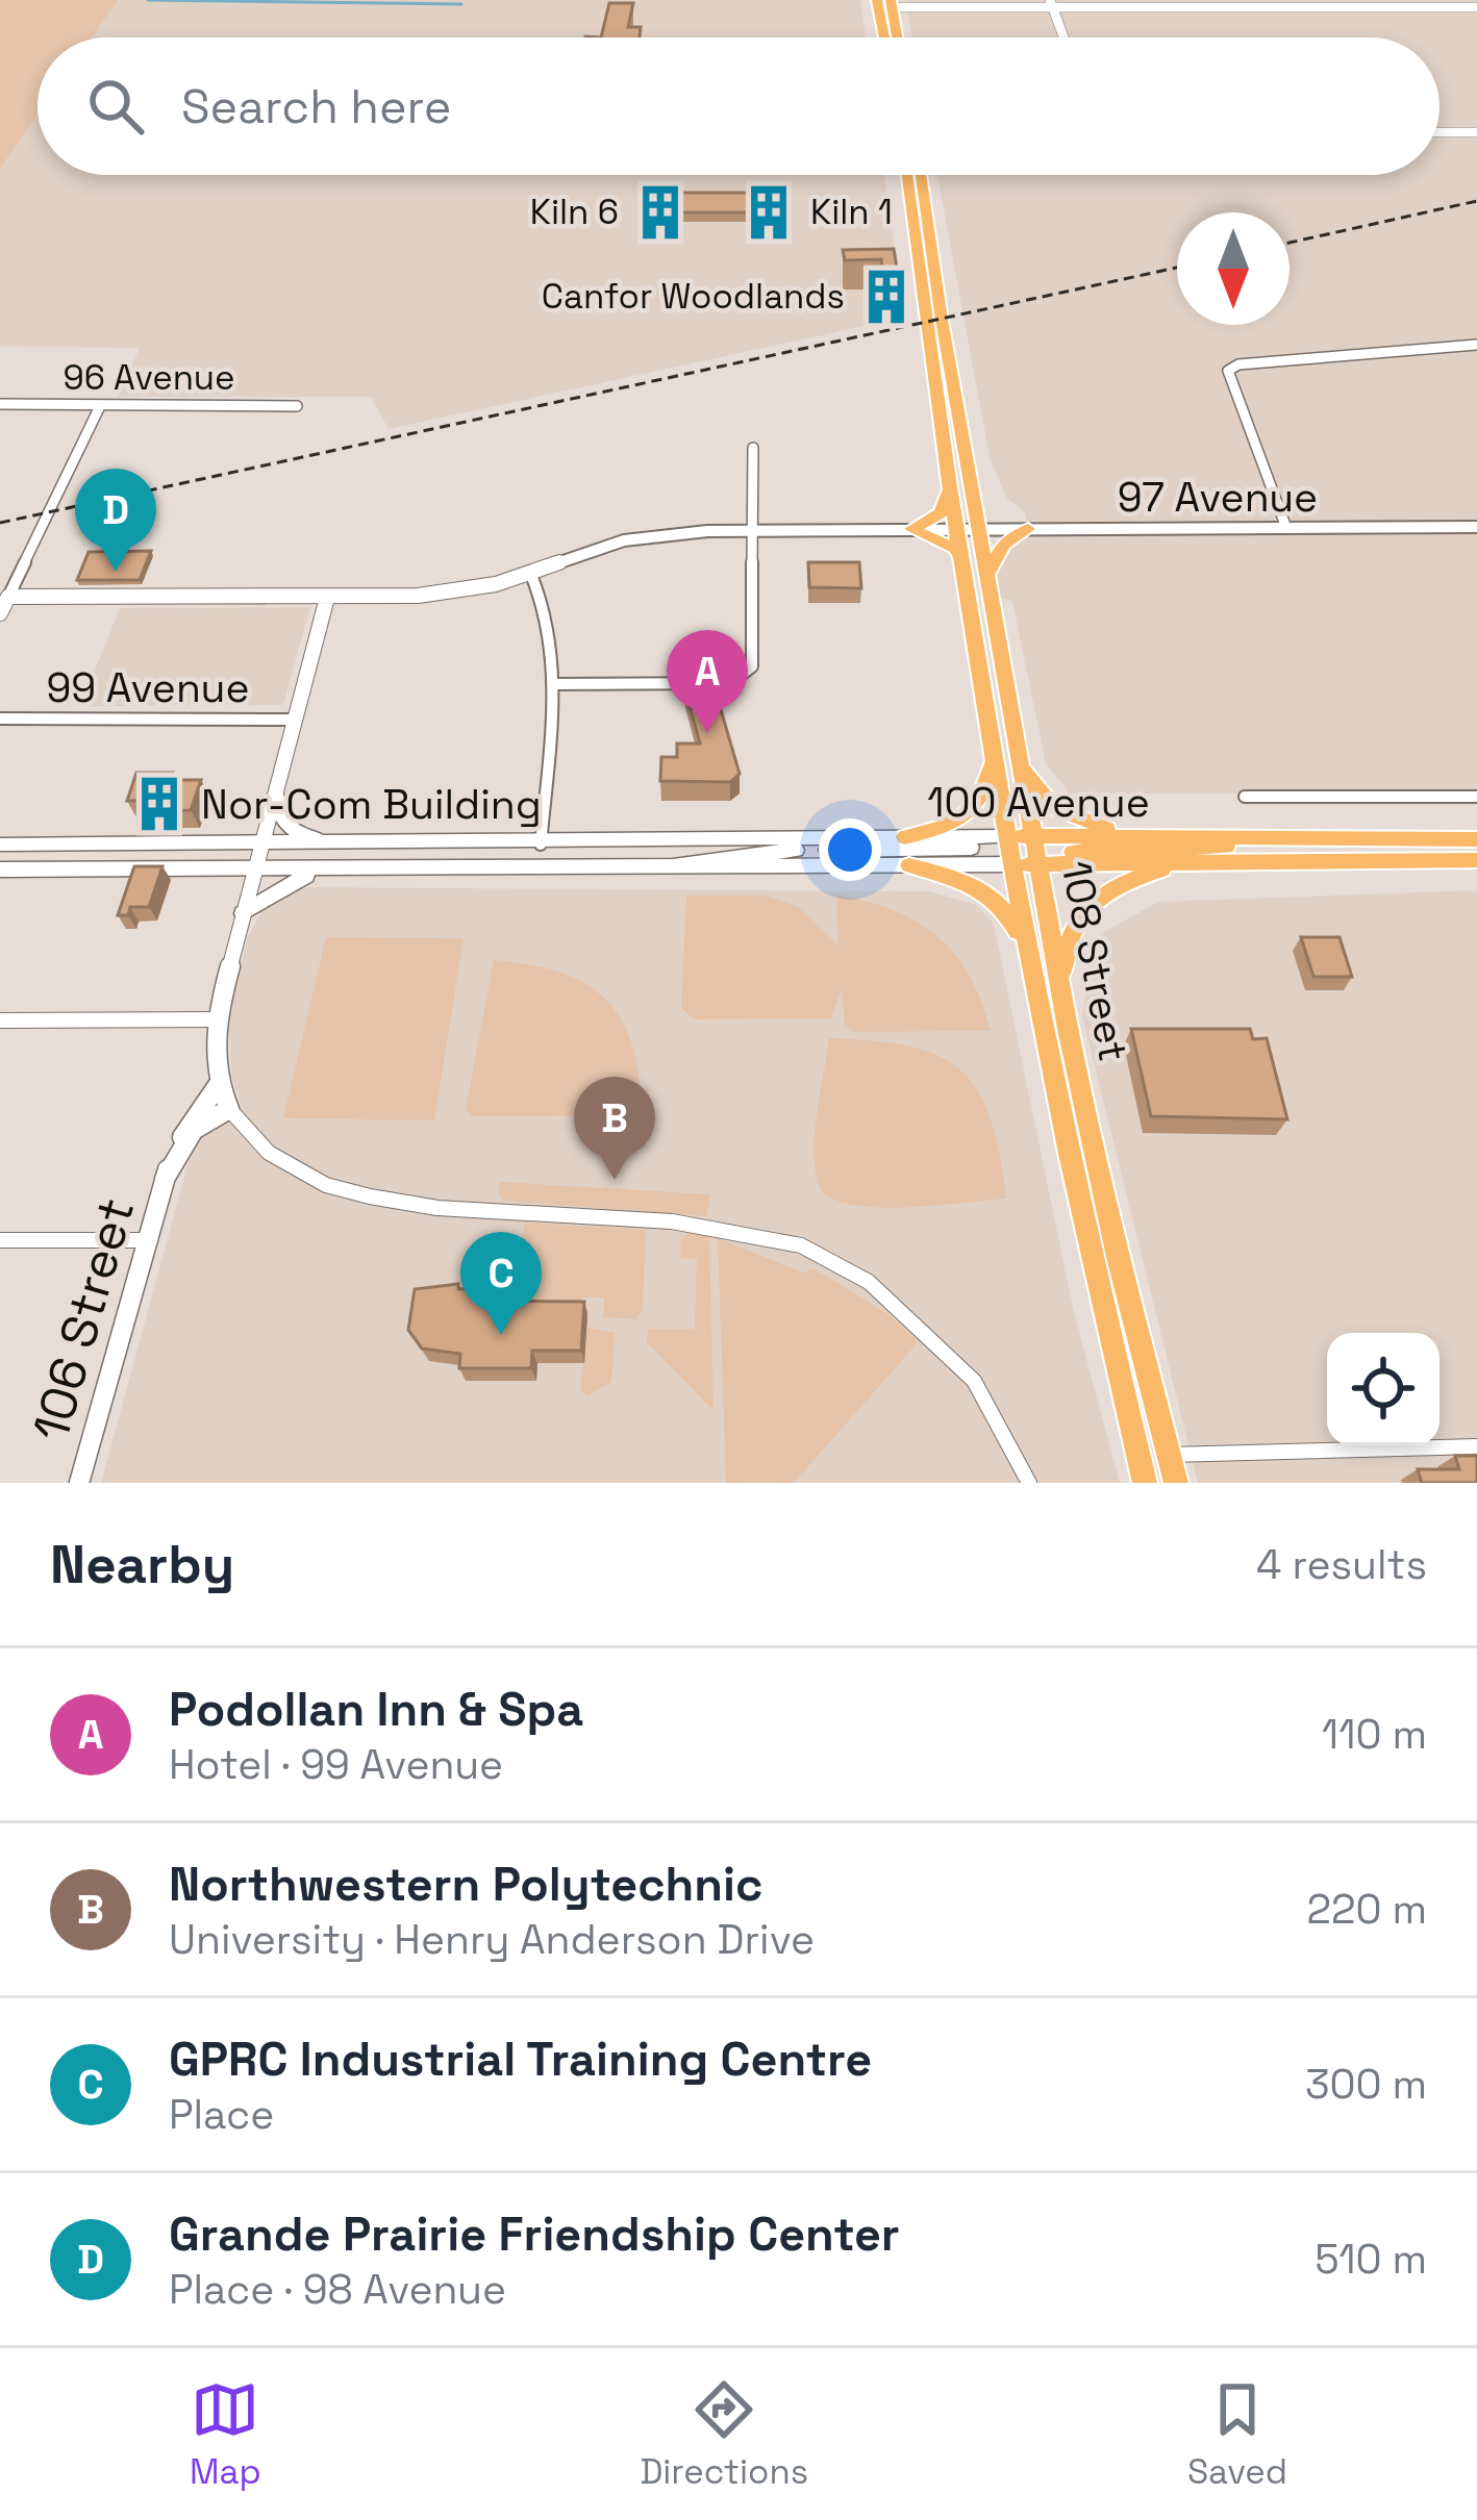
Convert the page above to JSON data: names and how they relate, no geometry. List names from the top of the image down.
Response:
{
  "streets": {
    "main road": ["100 Avenue", "108 Street"],
    "street": [
      "96 Avenue",
      "97 Avenue",
      "99 Avenue",
      "106 Street"
    ]
  },
  "crossings": [
    ["97 Avenue", "108 Street"],
    ["100 Avenue", "108 Street"]
  ],
  "places": {
    "building": [
      "Kiln 6",
      "Kiln 1",
      "Canfor Woodlands",
      "Nor-Com Building"
    ]
  },
  "north": "bottom",
  "page": {
    "search": "Search here",
    "pins": [
      "D",
      "A",
      "B",
      "C"
    ],
    "heading": ["Nearby", "4 results"],
    "list": [
      {
        "mark": "A",
        "name": "Podollan Inn & Spa",
        "note": "Hotel · 99 Avenue",
        "value": "110 m"
      },
      {
        "mark": "B",
        "name": "Northwestern Polytechnic",
        "note": "University · Henry Anderson Drive",
        "value": "220 m"
      },
      {
        "mark": "C",
        "name": "GPRC Industrial Training Centre",
        "note": "Place",
        "value": "300 m"
      },
      {
        "mark": "D",
        "name": "Grande Prairie Friendship Center",
        "note": "Place · 98 Avenue",
        "value": "510 m"
      }
    ],
    "nav": ["Map", "Directions", "Saved"]
  }
}
